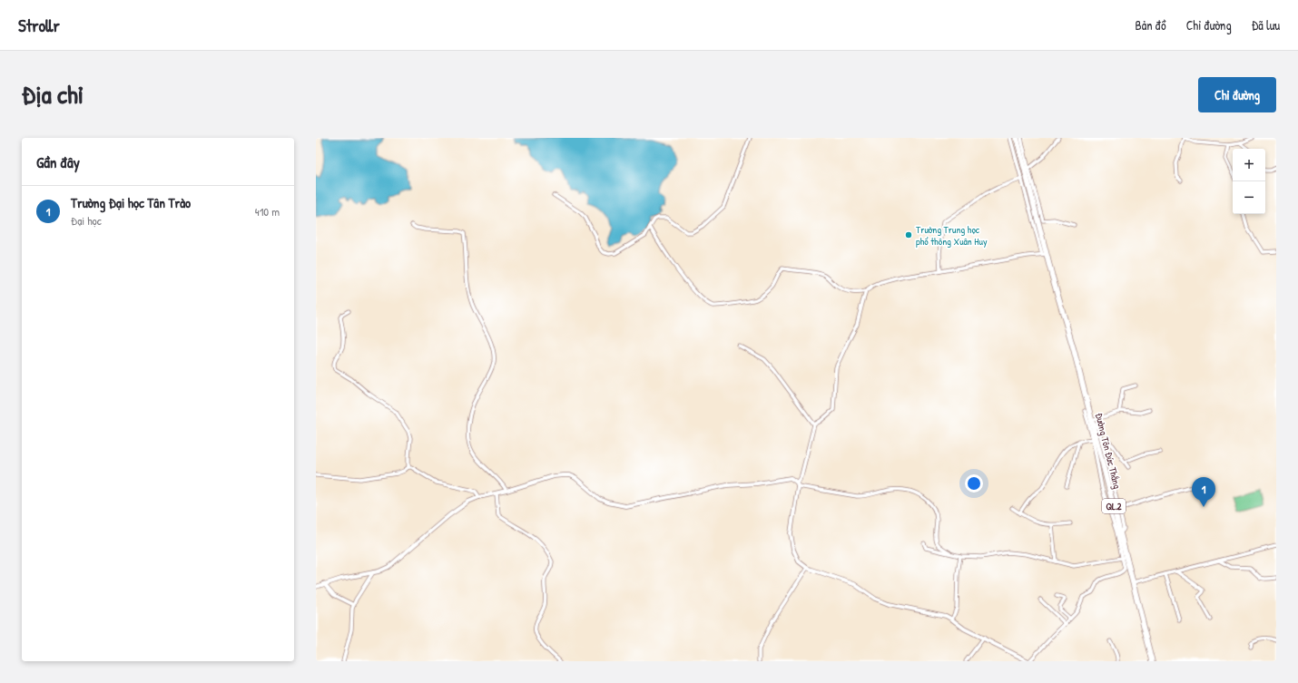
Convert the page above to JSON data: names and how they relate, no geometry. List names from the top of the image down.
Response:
{
  "streets": {
    "highway": ["Đường Tôn Đức Thắng", "QL.2"]
  },
  "crossings": [
    ["Đường Tôn Đức Thắng", "QL.2"]
  ],
  "places": ["Trường Trung học phổ thông Xuân Huy"],
  "page": {
    "header": "Strollr",
    "nav": ["Bản đồ", "Chỉ đường", "Đã lưu"],
    "title": "Địa chỉ",
    "buttons": "Chỉ đường",
    "heading": "Gần đây",
    "map_buttons": ["+", "−"],
    "list": [
      {
        "mark": "1",
        "name": "Trường Đại học Tân Trào",
        "note": "Đại học",
        "value": "410 m"
      }
    ],
    "pins": "1"
  }
}
